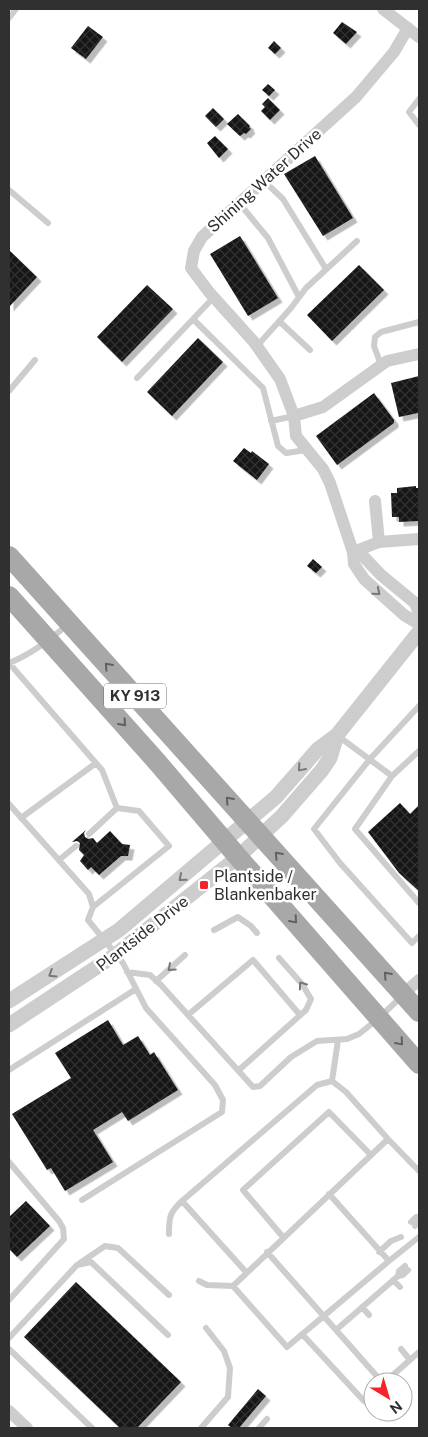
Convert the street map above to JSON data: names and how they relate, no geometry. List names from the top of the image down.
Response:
{
  "streets": {
    "main road": ["KY 913"],
    "street": ["Shining Water Drive", "Plantside Drive"]
  },
  "crossings": [
    ["KY 913", "Plantside Drive"]
  ],
  "places": {
    "transit": ["Plantside / Blankenbaker"]
  },
  "north": "bottom right"
}
